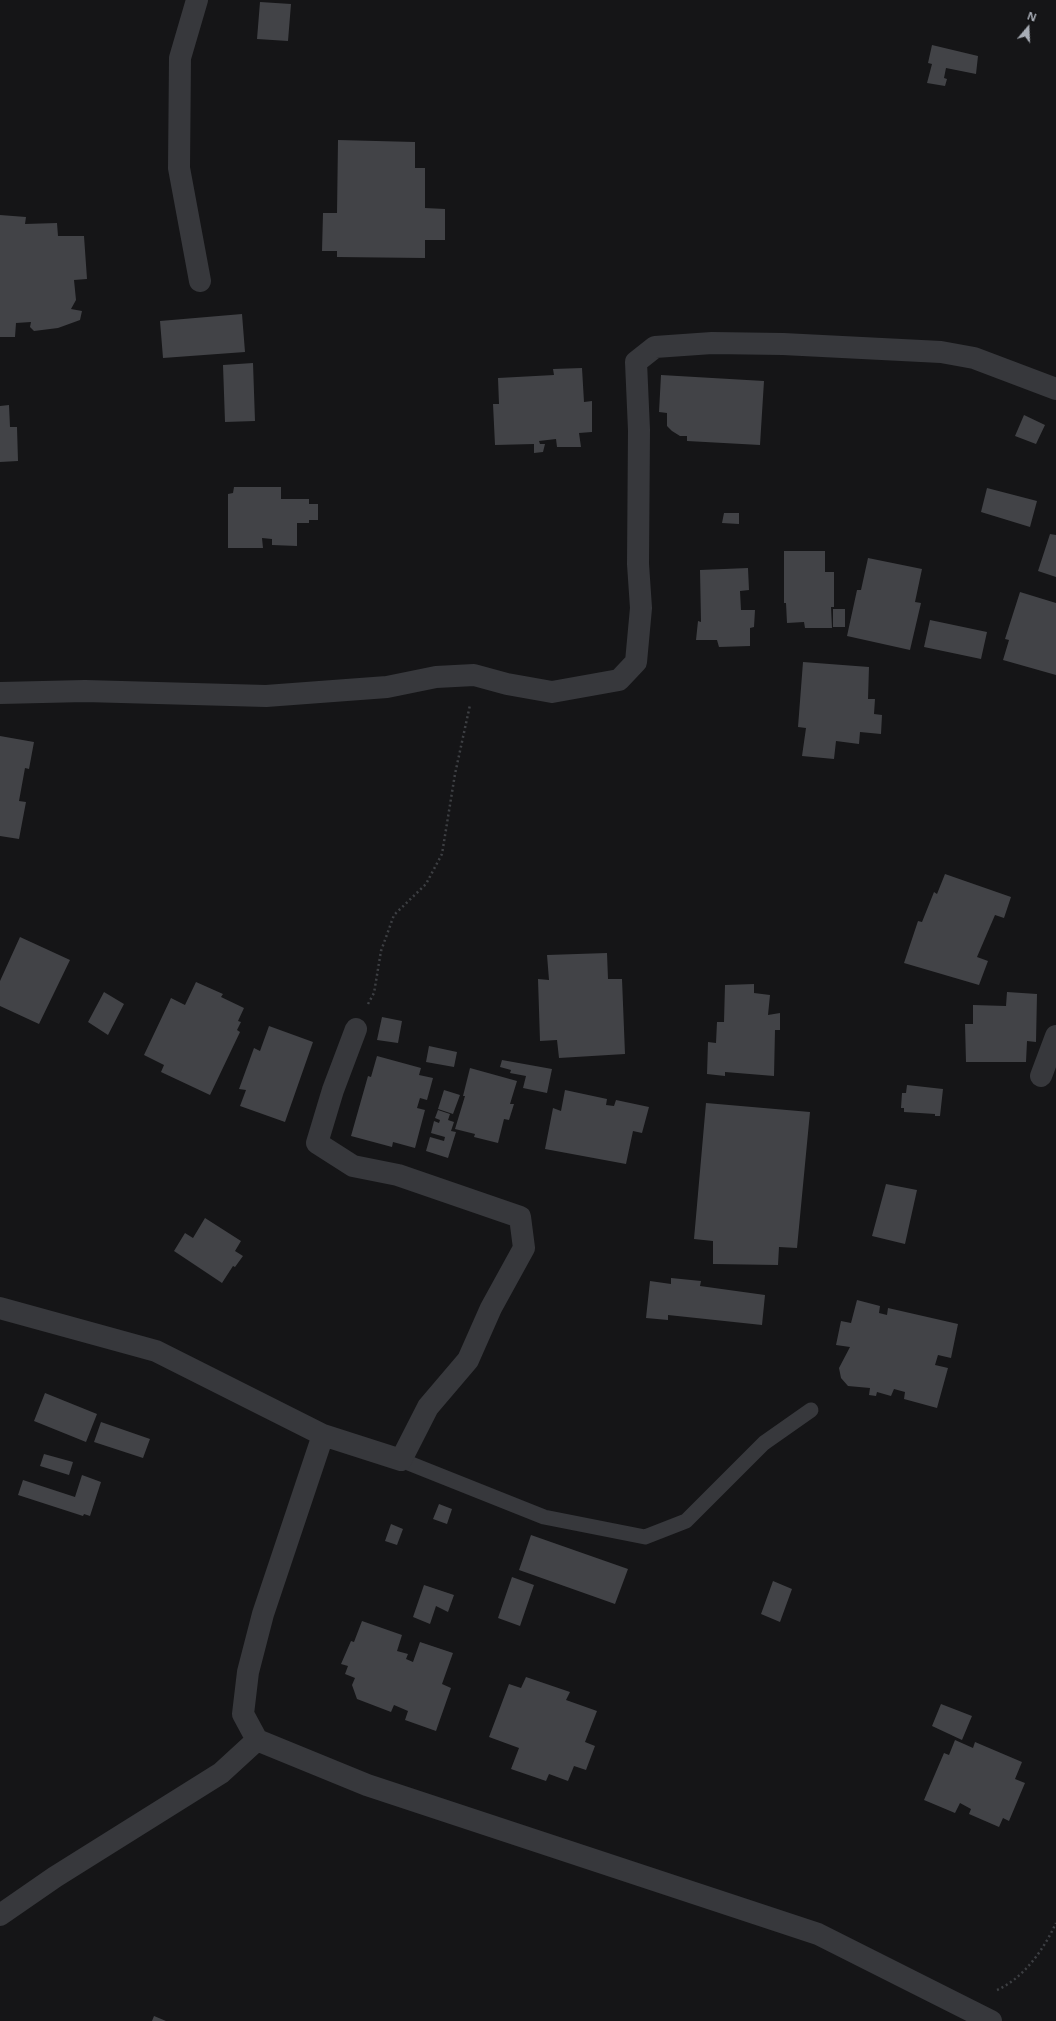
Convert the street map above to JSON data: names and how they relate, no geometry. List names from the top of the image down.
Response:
{
  "north": "top"
}
